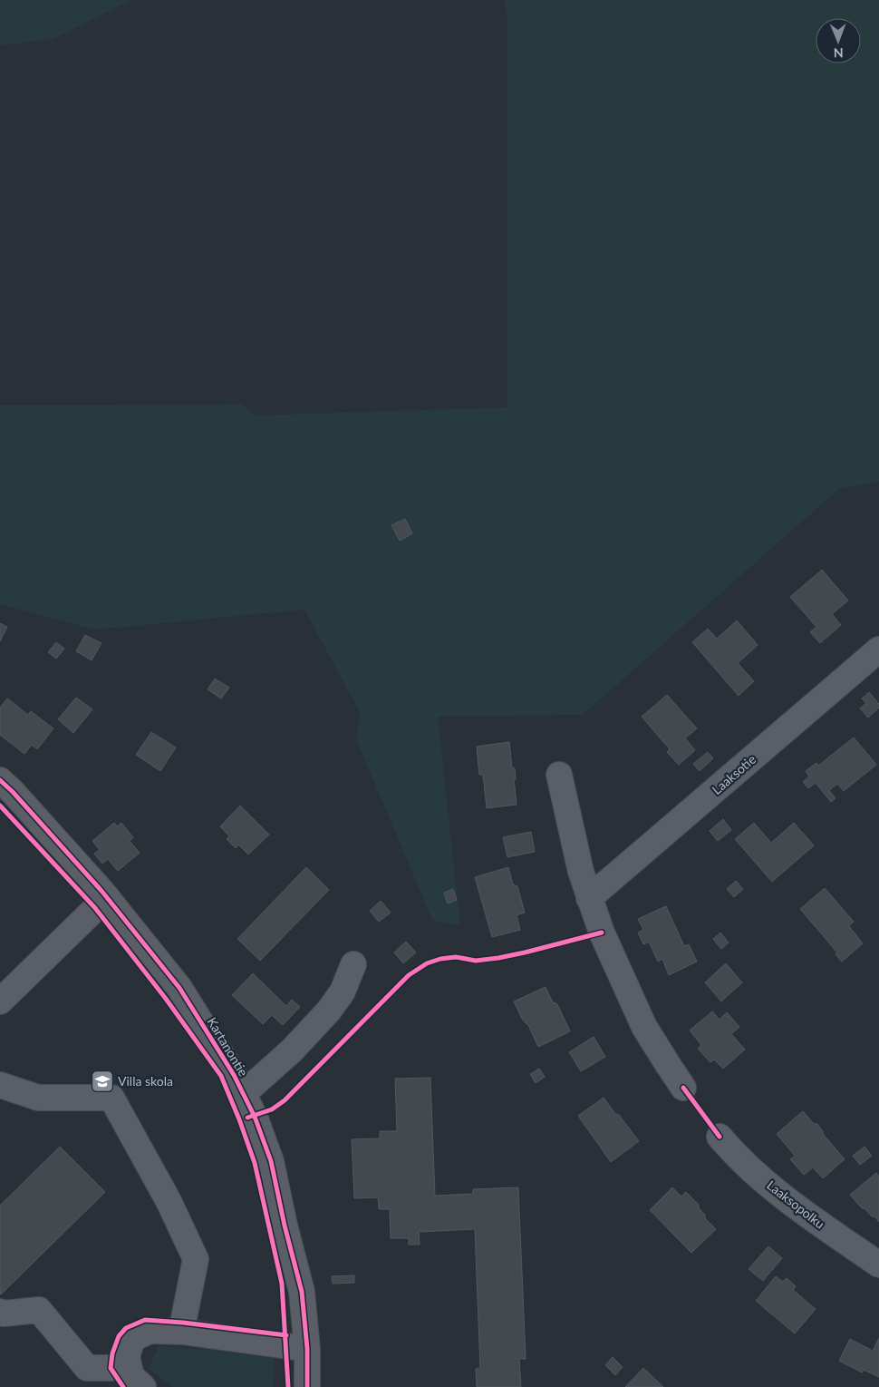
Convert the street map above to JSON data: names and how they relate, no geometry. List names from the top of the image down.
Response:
{
  "streets": {
    "street": ["Laaksotie", "Kartanontie", "Laaksopolku"]
  },
  "places": {
    "school or university": ["Villa skola"]
  },
  "north": "bottom"
}
